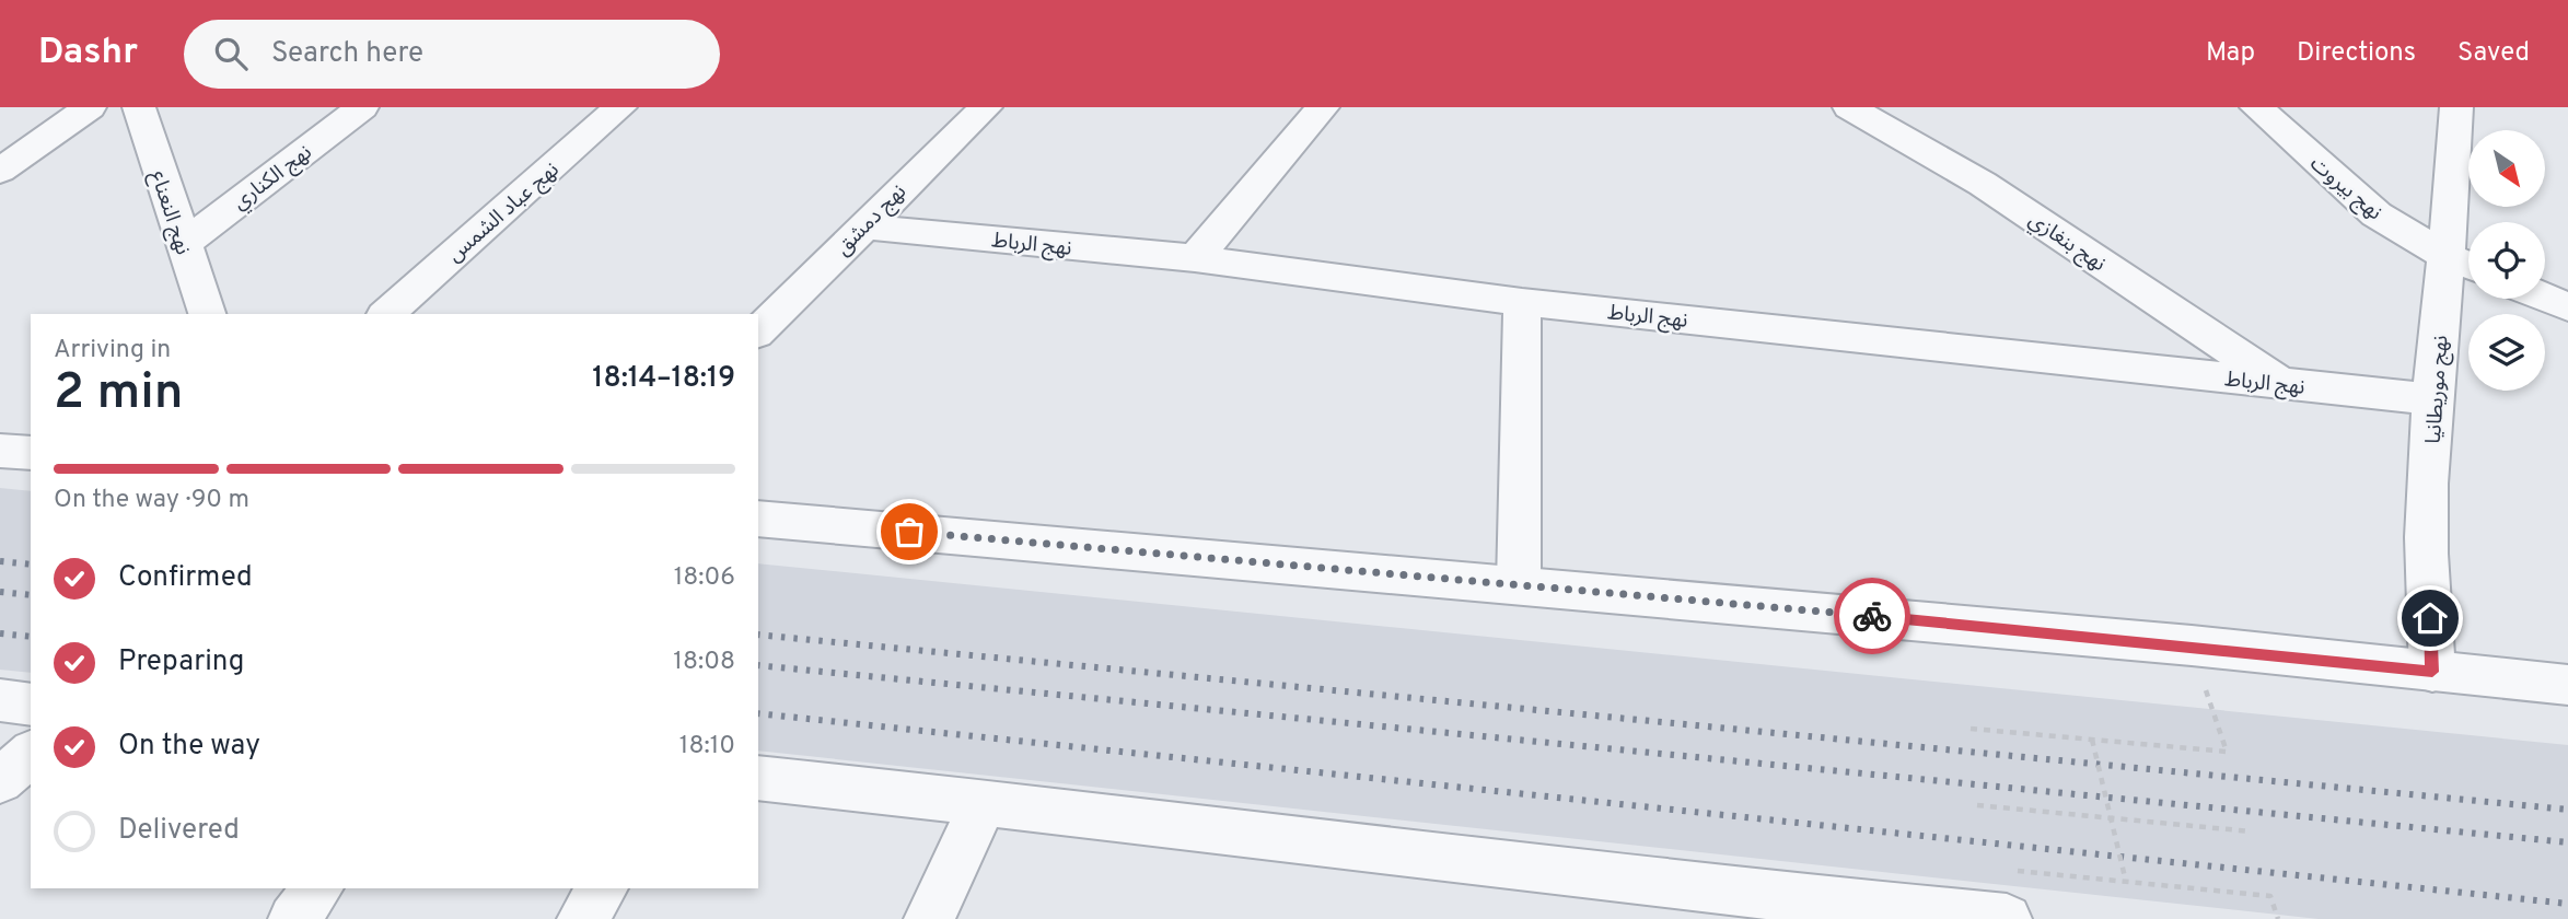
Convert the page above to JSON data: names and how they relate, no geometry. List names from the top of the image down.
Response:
{
  "streets": {
    "street": [
      "نهج الكناري",
      "نهج بيروت",
      "نهج عباد الشمس",
      "نهج النعناع",
      "نهج دمشق",
      "نهج بنغازي",
      "نهج الرباط",
      "نهج موريطانيا"
    ]
  },
  "crossings": [
    ["نهج الكناري", "نهج النعناع"],
    ["نهج بيروت", "نهج موريطانيا"],
    ["نهج دمشق", "نهج الرباط"],
    ["نهج بنغازي", "نهج الرباط"],
    ["نهج الرباط", "نهج موريطانيا"]
  ],
  "north": "bottom right",
  "page": {
    "header": "Dashr",
    "search": "Search here",
    "nav": ["Map", "Directions", "Saved"],
    "heading": ["2 min", "Arriving in", "18:14–18:19"],
    "bar": "On the way · 90 m",
    "list": [
      ["Confirmed", "18:06"],
      ["Preparing", "18:08"],
      ["On the way", "18:10"],
      "Delivered"
    ]
  }
}
